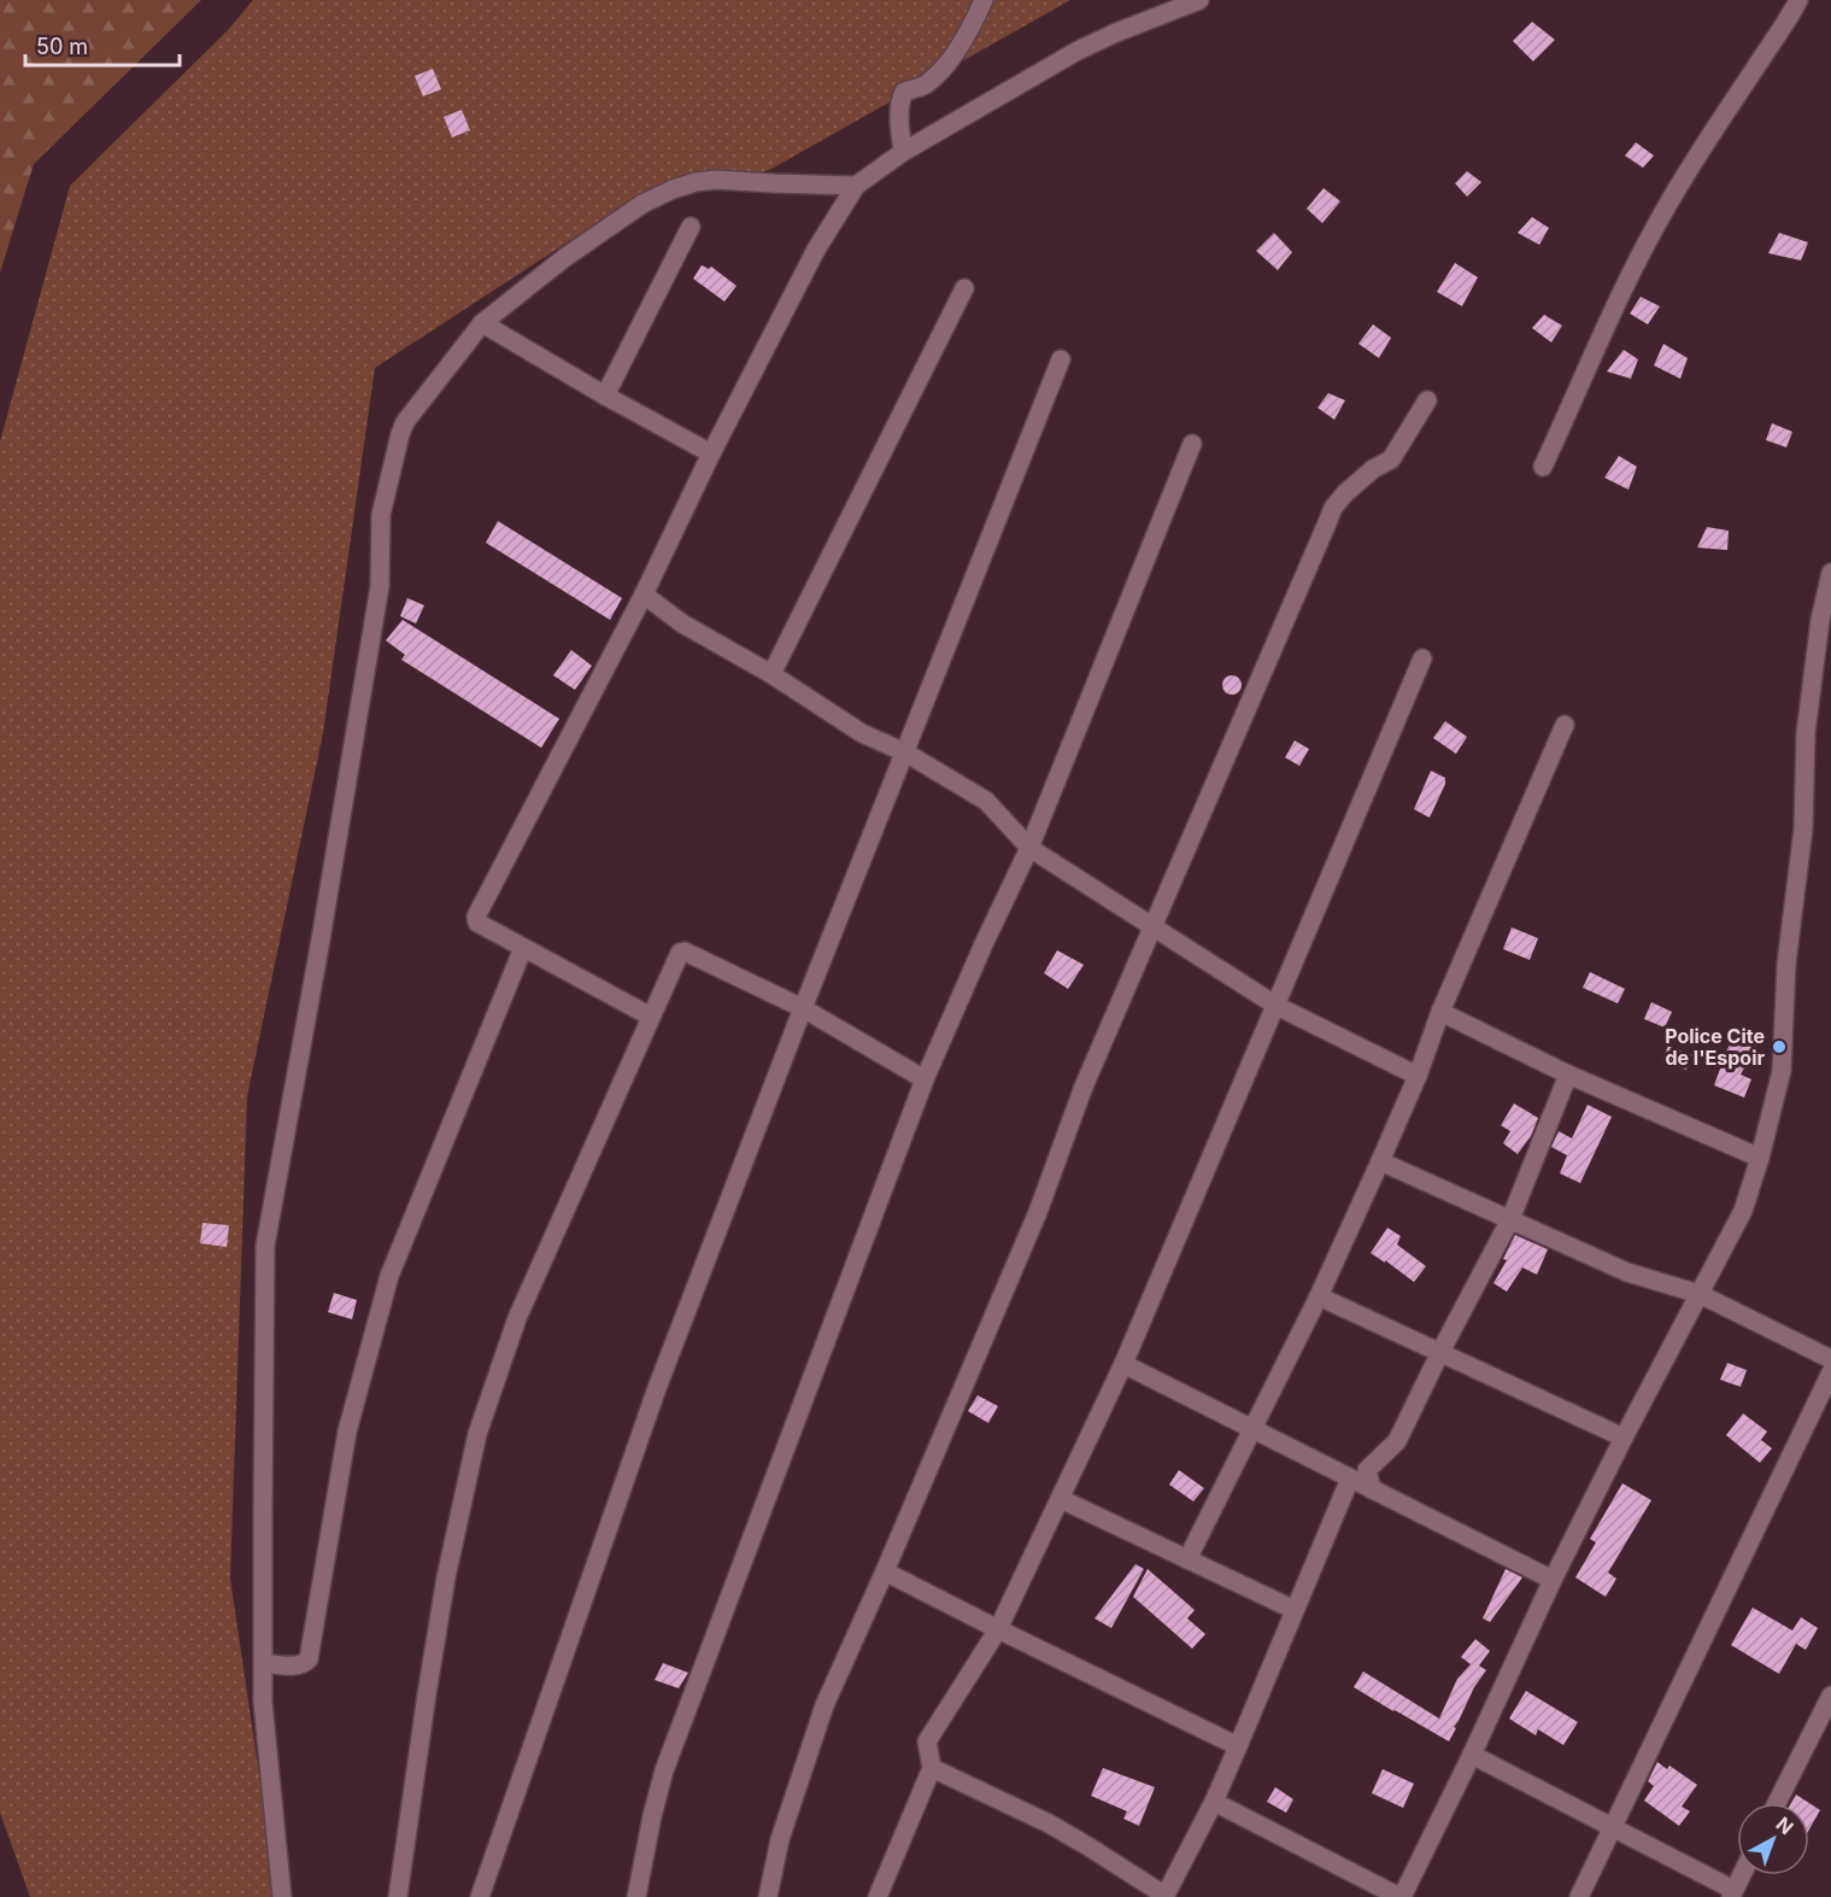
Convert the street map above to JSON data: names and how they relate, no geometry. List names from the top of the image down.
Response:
{
  "places": ["Police Cite de l'Espoir"],
  "scale_bar": "50 m",
  "north": "top right"
}
